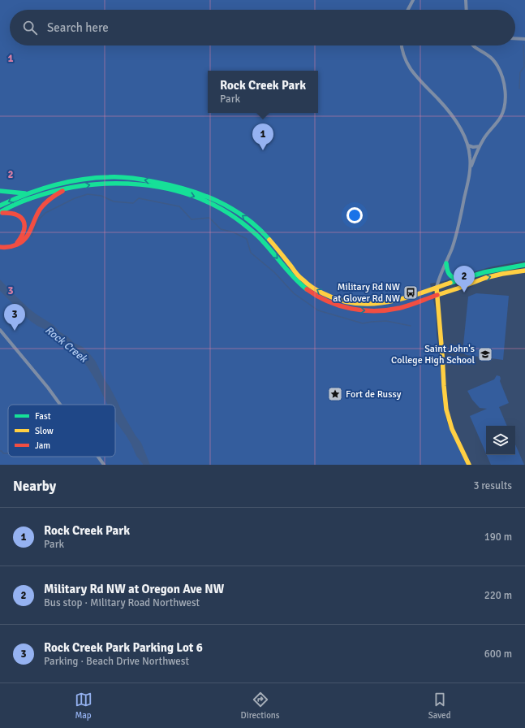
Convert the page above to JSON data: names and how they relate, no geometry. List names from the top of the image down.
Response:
{
  "water": ["Rock Creek"],
  "places": {
    "bus stop": ["Military Rd NW at Glover Rd NW"],
    "school or university": ["Saint John's College High School"],
    "place": ["Fort de Russy"]
  },
  "legend": ["Fast", "Slow", "Jam"],
  "page": {
    "search": "Search here",
    "popup": ["Rock Creek Park", "Park"],
    "pins": ["1", "2", "3"],
    "heading": ["Nearby", "3 results"],
    "list": [
      {
        "mark": "1",
        "name": "Rock Creek Park",
        "note": "Park",
        "value": "190 m"
      },
      {
        "mark": "2",
        "name": "Military Rd NW at Oregon Ave NW",
        "note": "Bus stop · Military Road Northwest",
        "value": "220 m"
      },
      {
        "mark": "3",
        "name": "Rock Creek Park Parking Lot 6",
        "note": "Parking · Beach Drive Northwest",
        "value": "600 m"
      }
    ],
    "nav": ["Map", "Directions", "Saved"]
  },
  "grid": {
    "rows": ["1", "2", "3"]
  }
}
